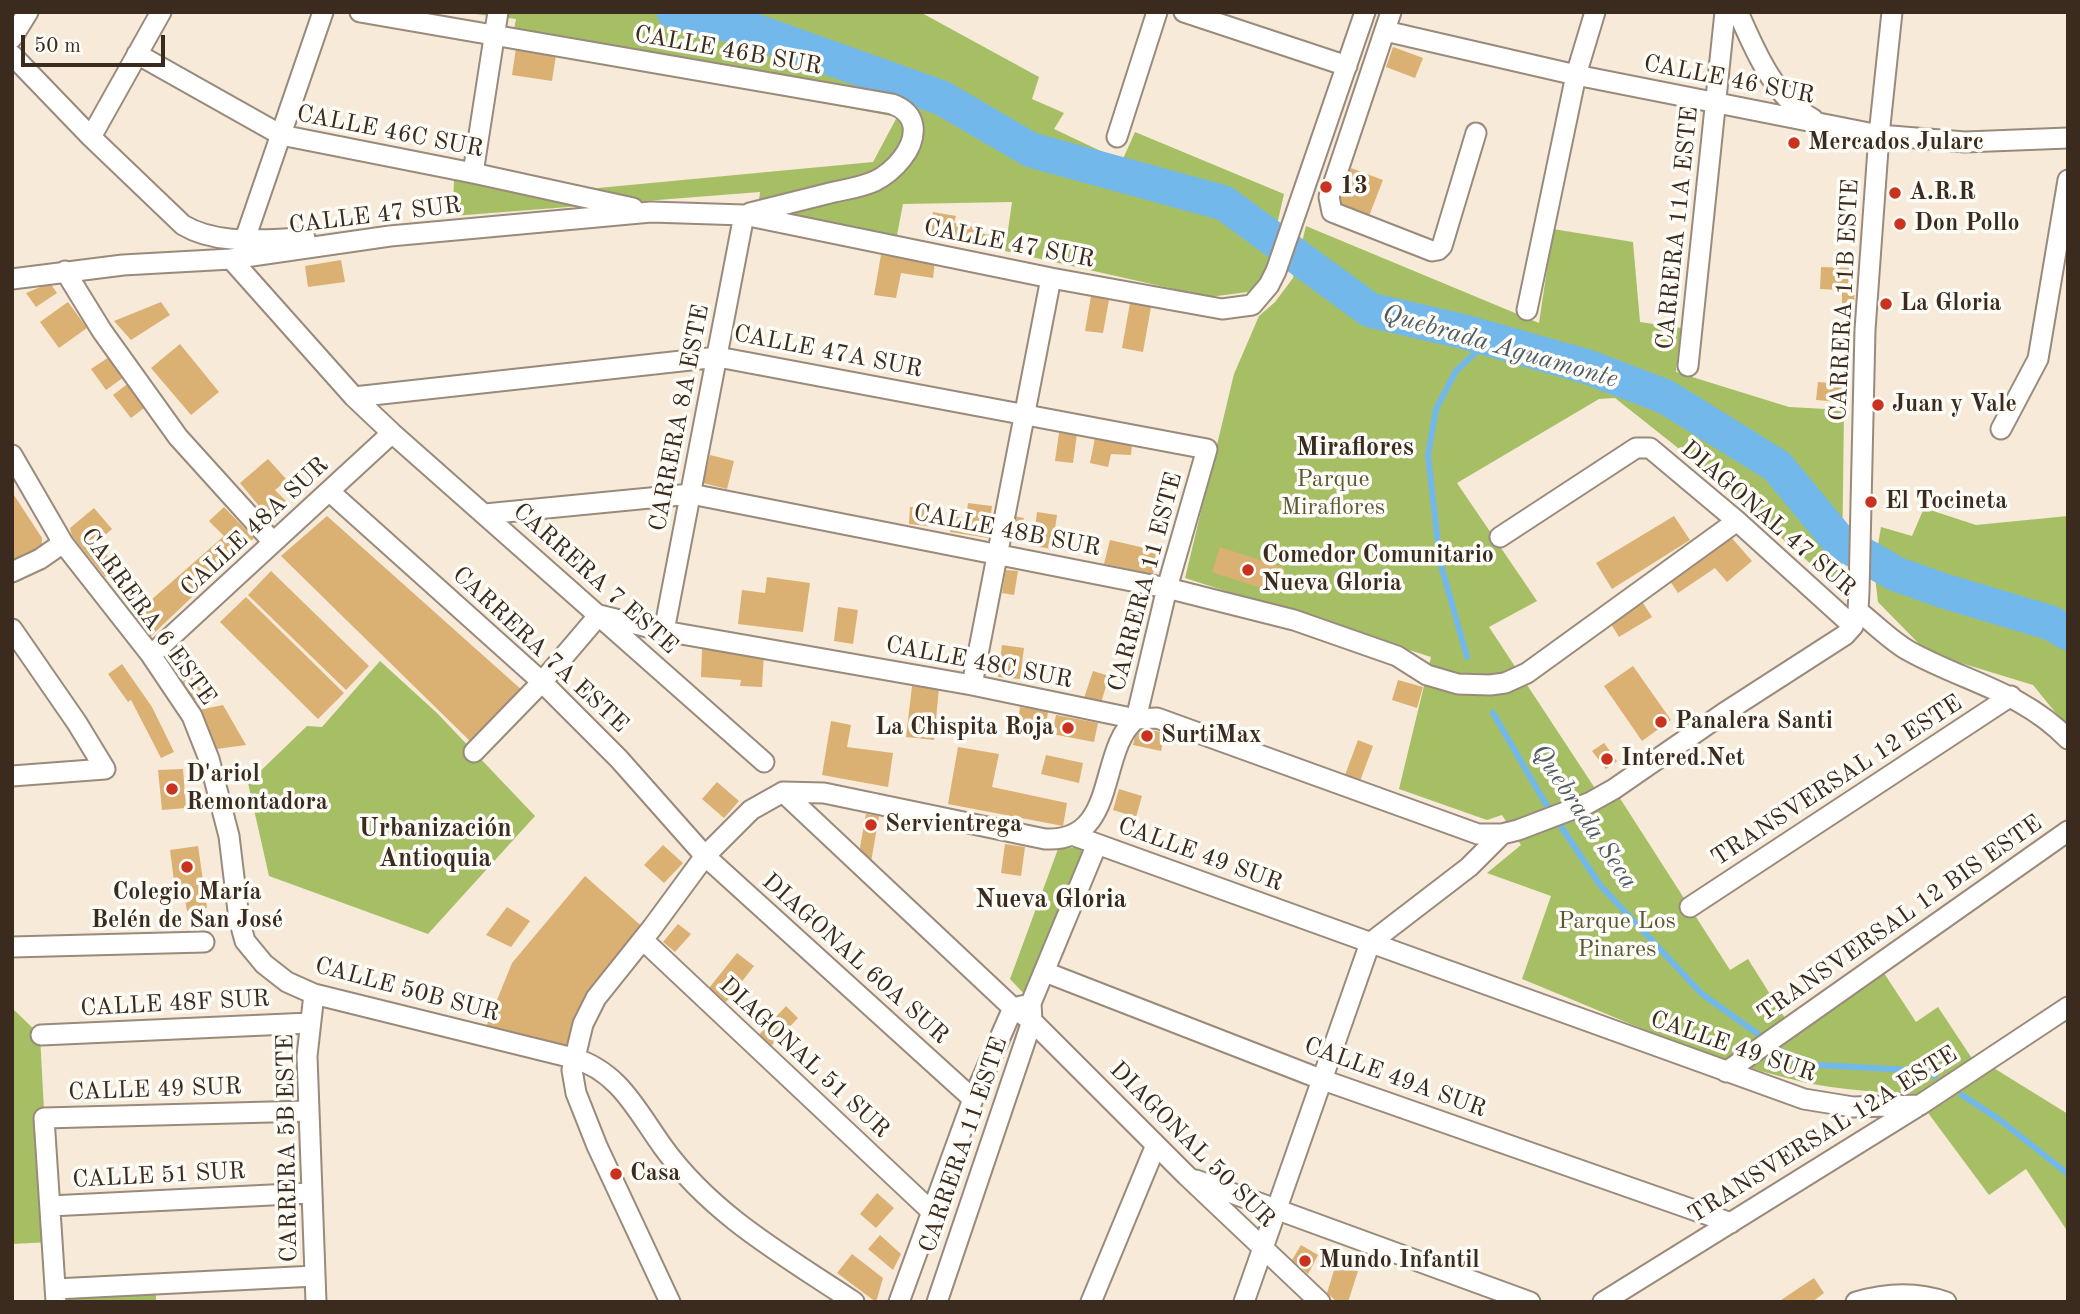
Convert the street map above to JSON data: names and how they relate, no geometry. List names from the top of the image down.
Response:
{
  "streets": {
    "street": [
      "CALLE 46B SUR",
      "CALLE 46 SUR",
      "CALLE 46C SUR",
      "CALLE 47 SUR",
      "CARRERA 11A ESTE",
      "CARRERA 11B ESTE",
      "CALLE 47A SUR",
      "CARRERA 8A ESTE",
      "DIAGONAL 47 SUR",
      "CALLE 48A SUR",
      "CALLE 48B SUR",
      "CARRERA 7 ESTE",
      "CARRERA 11 ESTE",
      "CARRERA 6 ESTE",
      "CARRERA 7A ESTE",
      "CALLE 48C SUR",
      "TRANSVERSAL 12 ESTE",
      "CALLE 49 SUR",
      "TRANSVERSAL 12 BIS ESTE",
      "DIAGONAL 60A SUR",
      "CALLE 50B SUR",
      "CALLE 48F SUR",
      "DIAGONAL 51 SUR",
      "CALLE 49A SUR",
      "TRANSVERSAL 12A ESTE",
      "DIAGONAL 50 SUR",
      "CARRERA 5B ESTE",
      "CALLE 51 SUR"
    ]
  },
  "crossings": [
    ["CALLE 46B SUR", "CALLE 47 SUR"],
    ["CALLE 46 SUR", "CARRERA 11A ESTE"],
    ["CALLE 46 SUR", "CARRERA 11B ESTE"],
    ["CALLE 46C SUR", "CALLE 47 SUR"],
    ["CALLE 47 SUR", "CARRERA 8A ESTE"],
    ["CARRERA 11B ESTE", "DIAGONAL 47 SUR"],
    ["CALLE 47A SUR", "CARRERA 8A ESTE"],
    ["CALLE 47A SUR", "CARRERA 11 ESTE"],
    ["CARRERA 8A ESTE", "CALLE 48B SUR"],
    ["CARRERA 8A ESTE", "CALLE 48C SUR"],
    ["DIAGONAL 47 SUR", "CALLE 48B SUR"],
    ["DIAGONAL 47 SUR", "TRANSVERSAL 12 ESTE"],
    ["CALLE 48A SUR", "CARRERA 7 ESTE"],
    ["CALLE 48A SUR", "CARRERA 6 ESTE"],
    ["CALLE 48A SUR", "CARRERA 7A ESTE"],
    ["CALLE 48B SUR", "CARRERA 7 ESTE"],
    ["CALLE 48B SUR", "CARRERA 11 ESTE"],
    ["CARRERA 7 ESTE", "CALLE 48C SUR"],
    ["CARRERA 11 ESTE", "CALLE 48C SUR"],
    ["CARRERA 11 ESTE", "CALLE 49 SUR"],
    ["CARRERA 11 ESTE", "CALLE 49A SUR"],
    ["CARRERA 11 ESTE", "DIAGONAL 50 SUR"],
    ["CARRERA 6 ESTE", "CALLE 50B SUR"],
    ["CARRERA 7A ESTE", "DIAGONAL 60A SUR"],
    ["CALLE 49 SUR", "TRANSVERSAL 12 BIS ESTE"],
    ["CALLE 49 SUR", "TRANSVERSAL 12A ESTE"],
    ["CALLE 49 SUR", "DIAGONAL 50 SUR"],
    ["CALLE 49 SUR", "CARRERA 5B ESTE"],
    ["CALLE 49 SUR", "CALLE 51 SUR"],
    ["CALLE 50B SUR", "CARRERA 5B ESTE"],
    ["CALLE 48F SUR", "CARRERA 5B ESTE"],
    ["CALLE 49A SUR", "TRANSVERSAL 12A ESTE"],
    ["CARRERA 5B ESTE", "CALLE 51 SUR"]
  ],
  "districts": ["Miraflores", "Urbanización Antioquia", "Nueva Gloria"],
  "water": ["Quebrada Aguamonte", "Quebrada Seca"],
  "parks": ["Parque Miraflores", "Parque Los Pinares"],
  "places": [
    "Mercados Jularc",
    "13",
    "A.R.R",
    "Don Pollo",
    "La Gloria",
    "Juan y Vale",
    "El Tocineta",
    "Comedor Comunitario Nueva Gloria",
    "Panalera Santi",
    "La Chispita Roja",
    "SurtiMax",
    "Intered.Net",
    "D'ariol Remontadora",
    "Servientrega",
    "Colegio María Belén de San José",
    "Casa",
    "Mundo Infantil"
  ],
  "scale_bar": "50 m"
}
